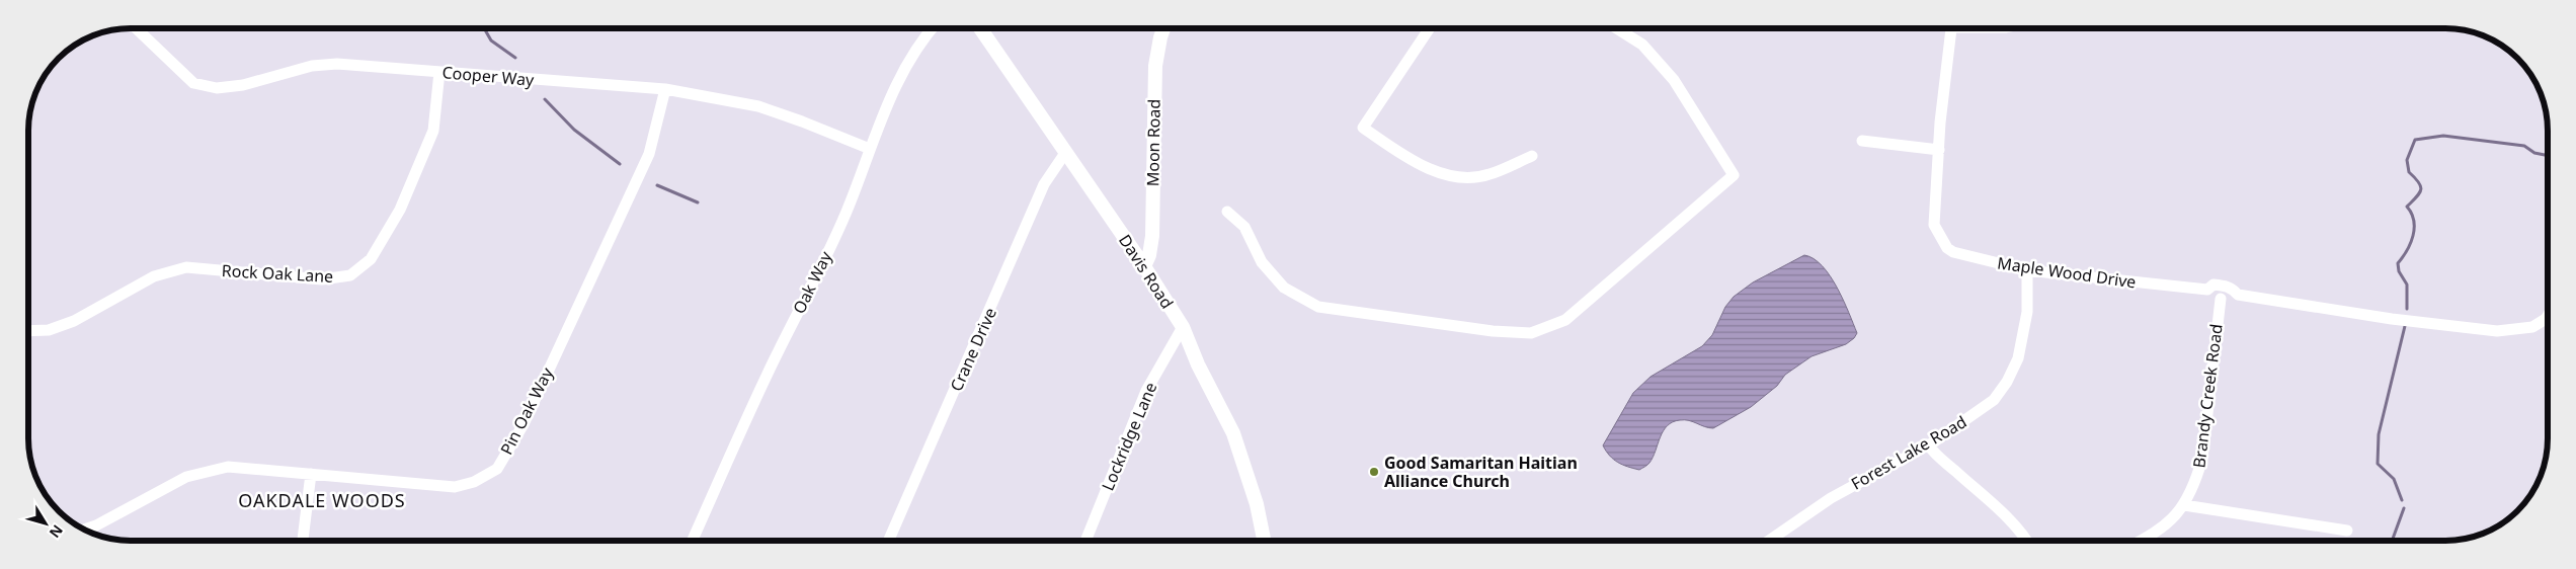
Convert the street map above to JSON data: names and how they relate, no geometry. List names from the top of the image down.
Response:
{
  "streets": {
    "street": [
      "Cooper Way",
      "Moon Road",
      "Davis Road",
      "Maple Wood Drive",
      "Rock Oak Lane",
      "Oak Way",
      "Crane Drive",
      "Brandy Creek Road",
      "Pin Oak Way",
      "Lockridge Lane",
      "Forest Lake Road"
    ]
  },
  "crossings": [
    ["Cooper Way", "Rock Oak Lane"],
    ["Cooper Way", "Oak Way"],
    ["Cooper Way", "Pin Oak Way"],
    ["Moon Road", "Davis Road"],
    ["Davis Road", "Crane Drive"],
    ["Davis Road", "Lockridge Lane"],
    ["Maple Wood Drive", "Brandy Creek Road"],
    ["Maple Wood Drive", "Forest Lake Road"]
  ],
  "districts": ["OAKDALE WOODS"],
  "places": ["Good Samaritan Haitian Alliance Church"],
  "north": "bottom right"
}
